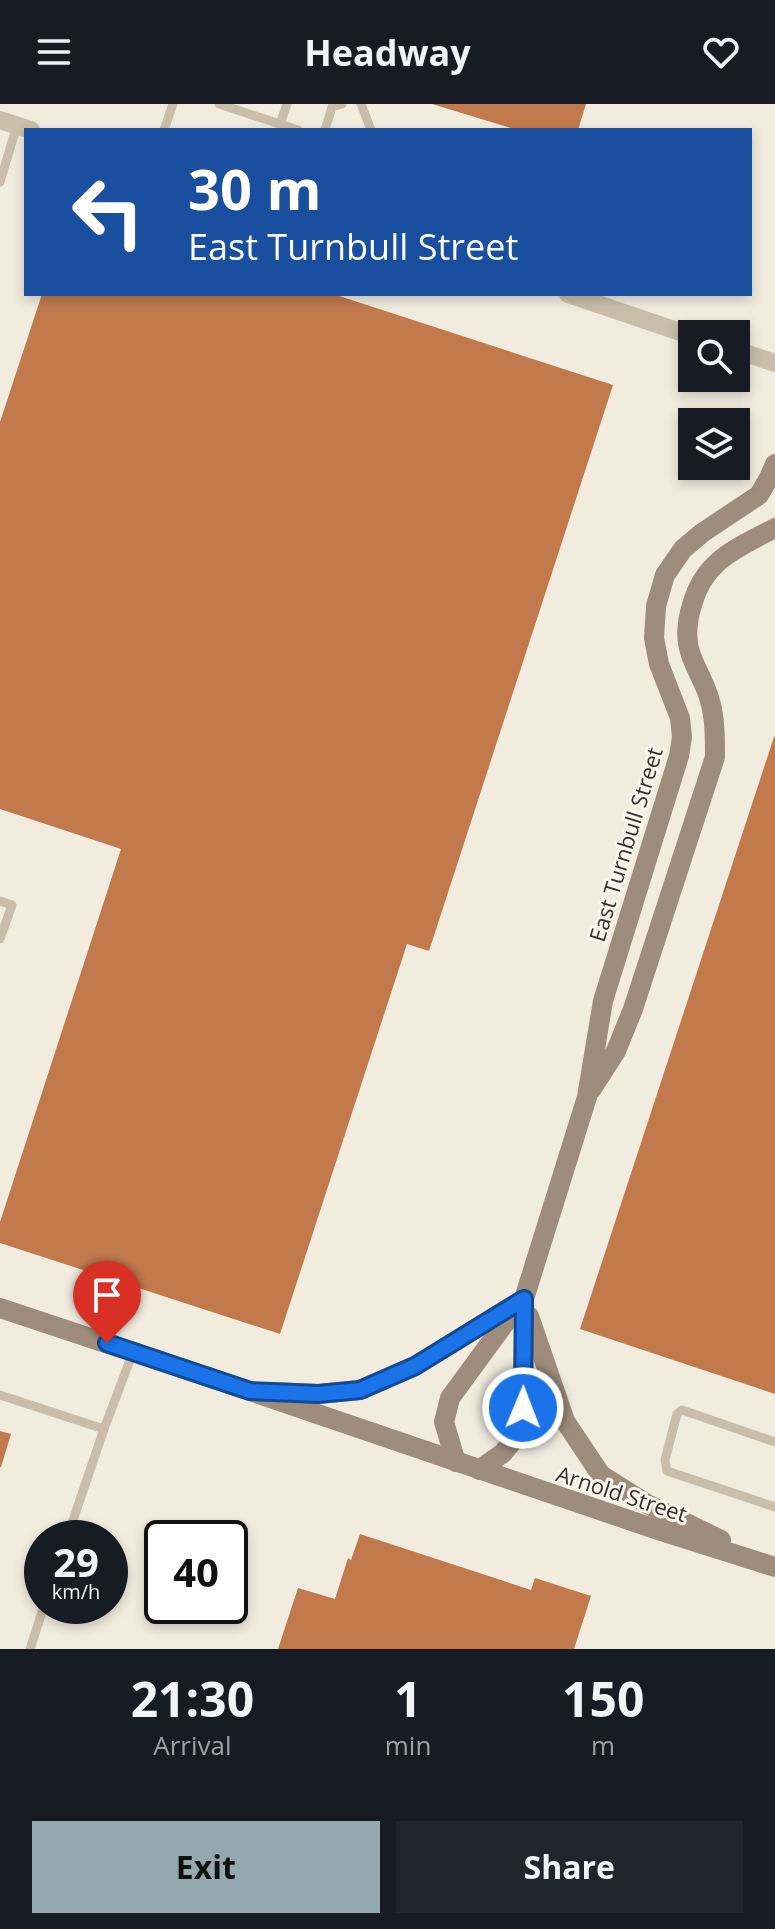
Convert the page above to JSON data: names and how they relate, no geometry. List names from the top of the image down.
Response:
{
  "streets": {
    "street": ["East Turnbull Street", "Arnold Street"]
  },
  "crossings": [
    ["East Turnbull Street", "Arnold Street"]
  ],
  "page": {
    "header": "Headway",
    "turn": ["30 m", "East Turnbull Street"],
    "speed": "29 km/h",
    "limit": "40",
    "eta": [
      "21:30",
      "Arrival",
      "1",
      "min",
      "150",
      "m"
    ],
    "buttons": ["Exit", "Share"]
  }
}
